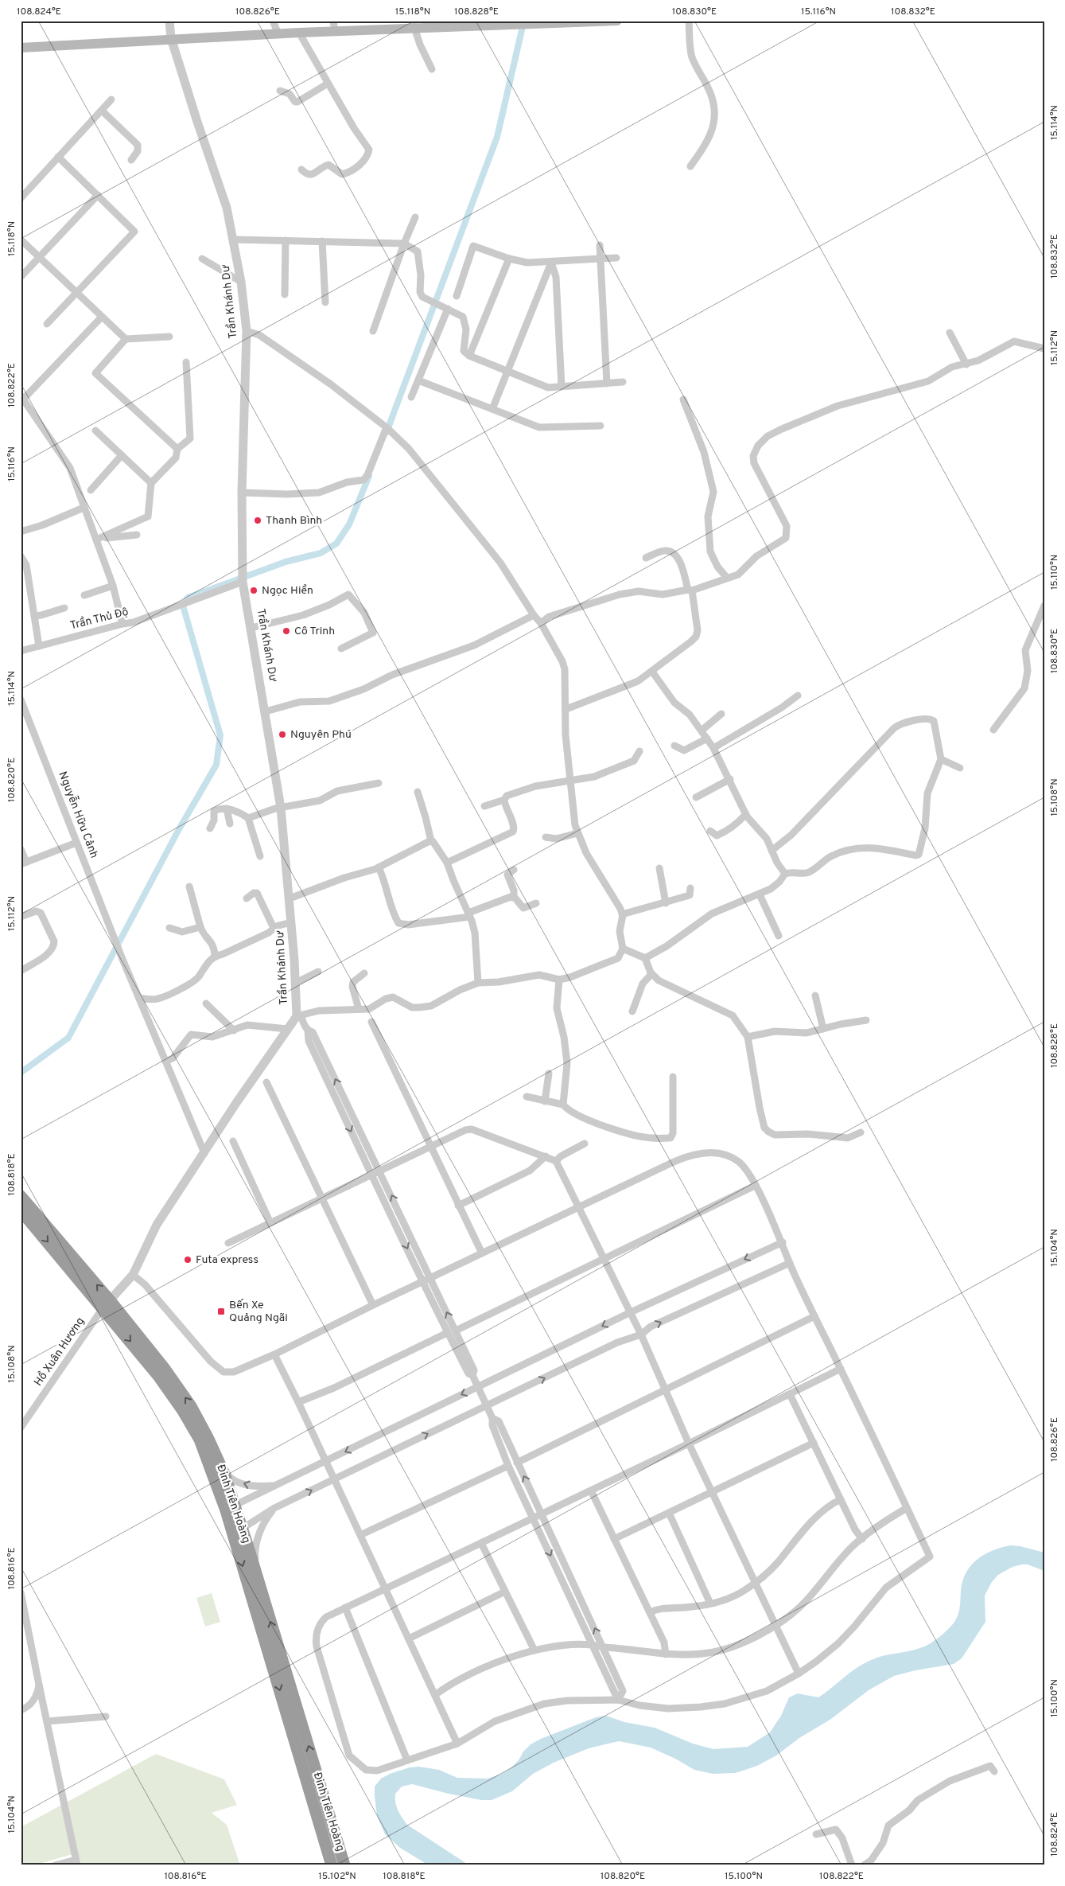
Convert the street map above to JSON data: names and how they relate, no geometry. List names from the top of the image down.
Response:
{
  "streets": {
    "highway": ["Đinh Tiên Hoàng"],
    "street": [
      "Trần Khánh Dư",
      "Trần Thủ Độ",
      "Nguyễn Hữu Cảnh",
      "Hồ Xuân Hương"
    ]
  },
  "crossings": [
    ["Trần Khánh Dư", "Trần Thủ Độ"],
    ["Trần Khánh Dư", "Hồ Xuân Hương"],
    ["Trần Khánh Dư", "Đinh Tiên Hoàng"],
    ["Hồ Xuân Hương", "Đinh Tiên Hoàng"]
  ],
  "places": {
    "other": [
      "Thanh Bình",
      "Ngọc Hiền",
      "Cô Trinh",
      "Nguyên Phú",
      "Futa express"
    ],
    "transit": ["Bến Xe Quảng Ngãi"]
  },
  "coordinates": [
    "108.824°E",
    "108.826°E",
    "15.118°N",
    "108.828°E",
    "108.830°E",
    "15.116°N",
    "108.832°E",
    "15.114°N",
    "15.112°N",
    "108.822°E",
    "15.110°N",
    "108.820°E",
    "15.108°N",
    "108.818°E",
    "15.104°N",
    "108.816°E",
    "15.100°N",
    "15.102°N"
  ]
}
